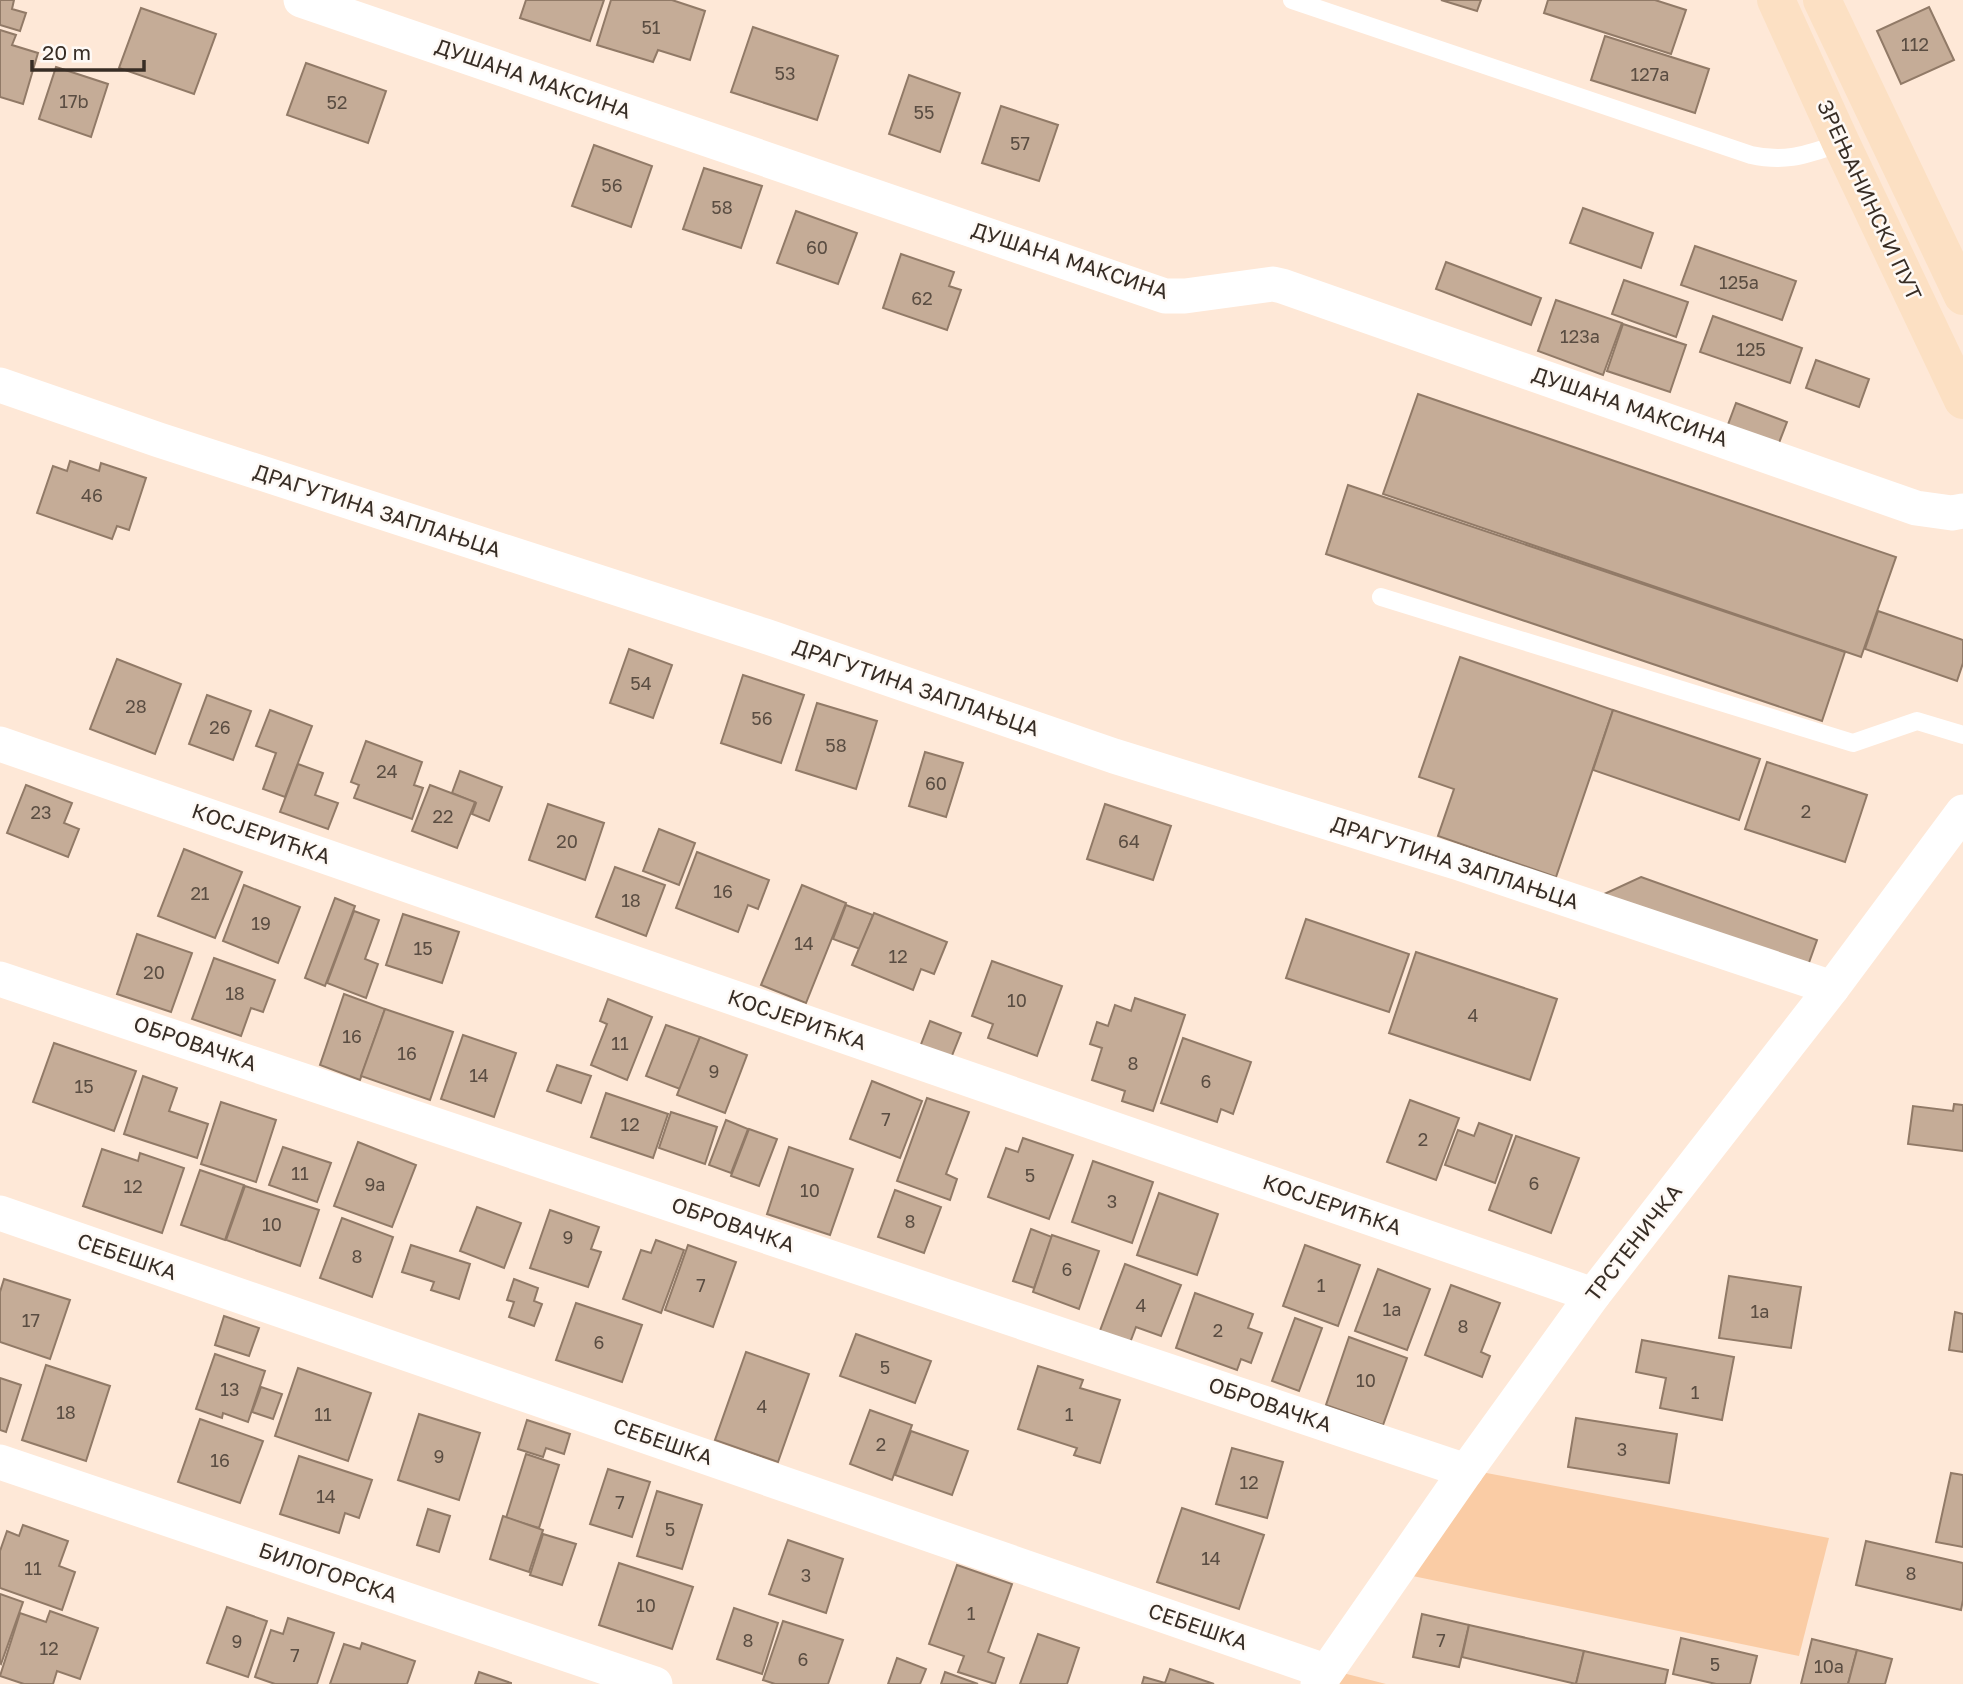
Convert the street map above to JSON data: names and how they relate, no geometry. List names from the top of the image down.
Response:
{
  "streets": {
    "main road": ["ЗРЕЊАНИНСКИ ПУТ"],
    "street": [
      "ДУШАНА МАКСИНА",
      "ДРАГУТИНА ЗАПЛАЊЦА",
      "КОСЈЕРИЋКА",
      "ОБРОВАЧКА",
      "ТРСТЕНИЧКА",
      "СЕБЕШКА",
      "БИЛОГОРСКА"
    ]
  },
  "crossings": [
    ["ДРАГУТИНА ЗАПЛАЊЦА", "ТРСТЕНИЧКА"],
    ["КОСЈЕРИЋКА", "ТРСТЕНИЧКА"],
    ["ОБРОВАЧКА", "ТРСТЕНИЧКА"],
    ["ТРСТЕНИЧКА", "СЕБЕШКА"]
  ],
  "house_numbers": [
    "51",
    "112",
    "53",
    "127a",
    "17b",
    "52",
    "55",
    "57",
    "56",
    "58",
    "60",
    "125a",
    "62",
    "123a",
    "125",
    "46",
    "54",
    "28",
    "56",
    "26",
    "58",
    "24",
    "60",
    "2",
    "23",
    "22",
    "20",
    "64",
    "16",
    "21",
    "18",
    "19",
    "14",
    "15",
    "12",
    "20",
    "18",
    "10",
    "4",
    "16",
    "11",
    "16",
    "8",
    "9",
    "14",
    "6",
    "15",
    "7",
    "12",
    "2",
    "11",
    "5",
    "6",
    "9a",
    "12",
    "10",
    "3",
    "8",
    "10",
    "9",
    "8",
    "6",
    "7",
    "1",
    "4",
    "1a",
    "1a",
    "17",
    "8",
    "2",
    "6",
    "5",
    "10",
    "13",
    "1",
    "4",
    "18",
    "11",
    "1",
    "2",
    "3",
    "9",
    "16",
    "12",
    "14",
    "7",
    "5",
    "14",
    "11",
    "8",
    "3",
    "10",
    "1",
    "8",
    "7",
    "9",
    "12",
    "7",
    "6",
    "5",
    "10a"
  ],
  "scale_bar": "20 m"
}
